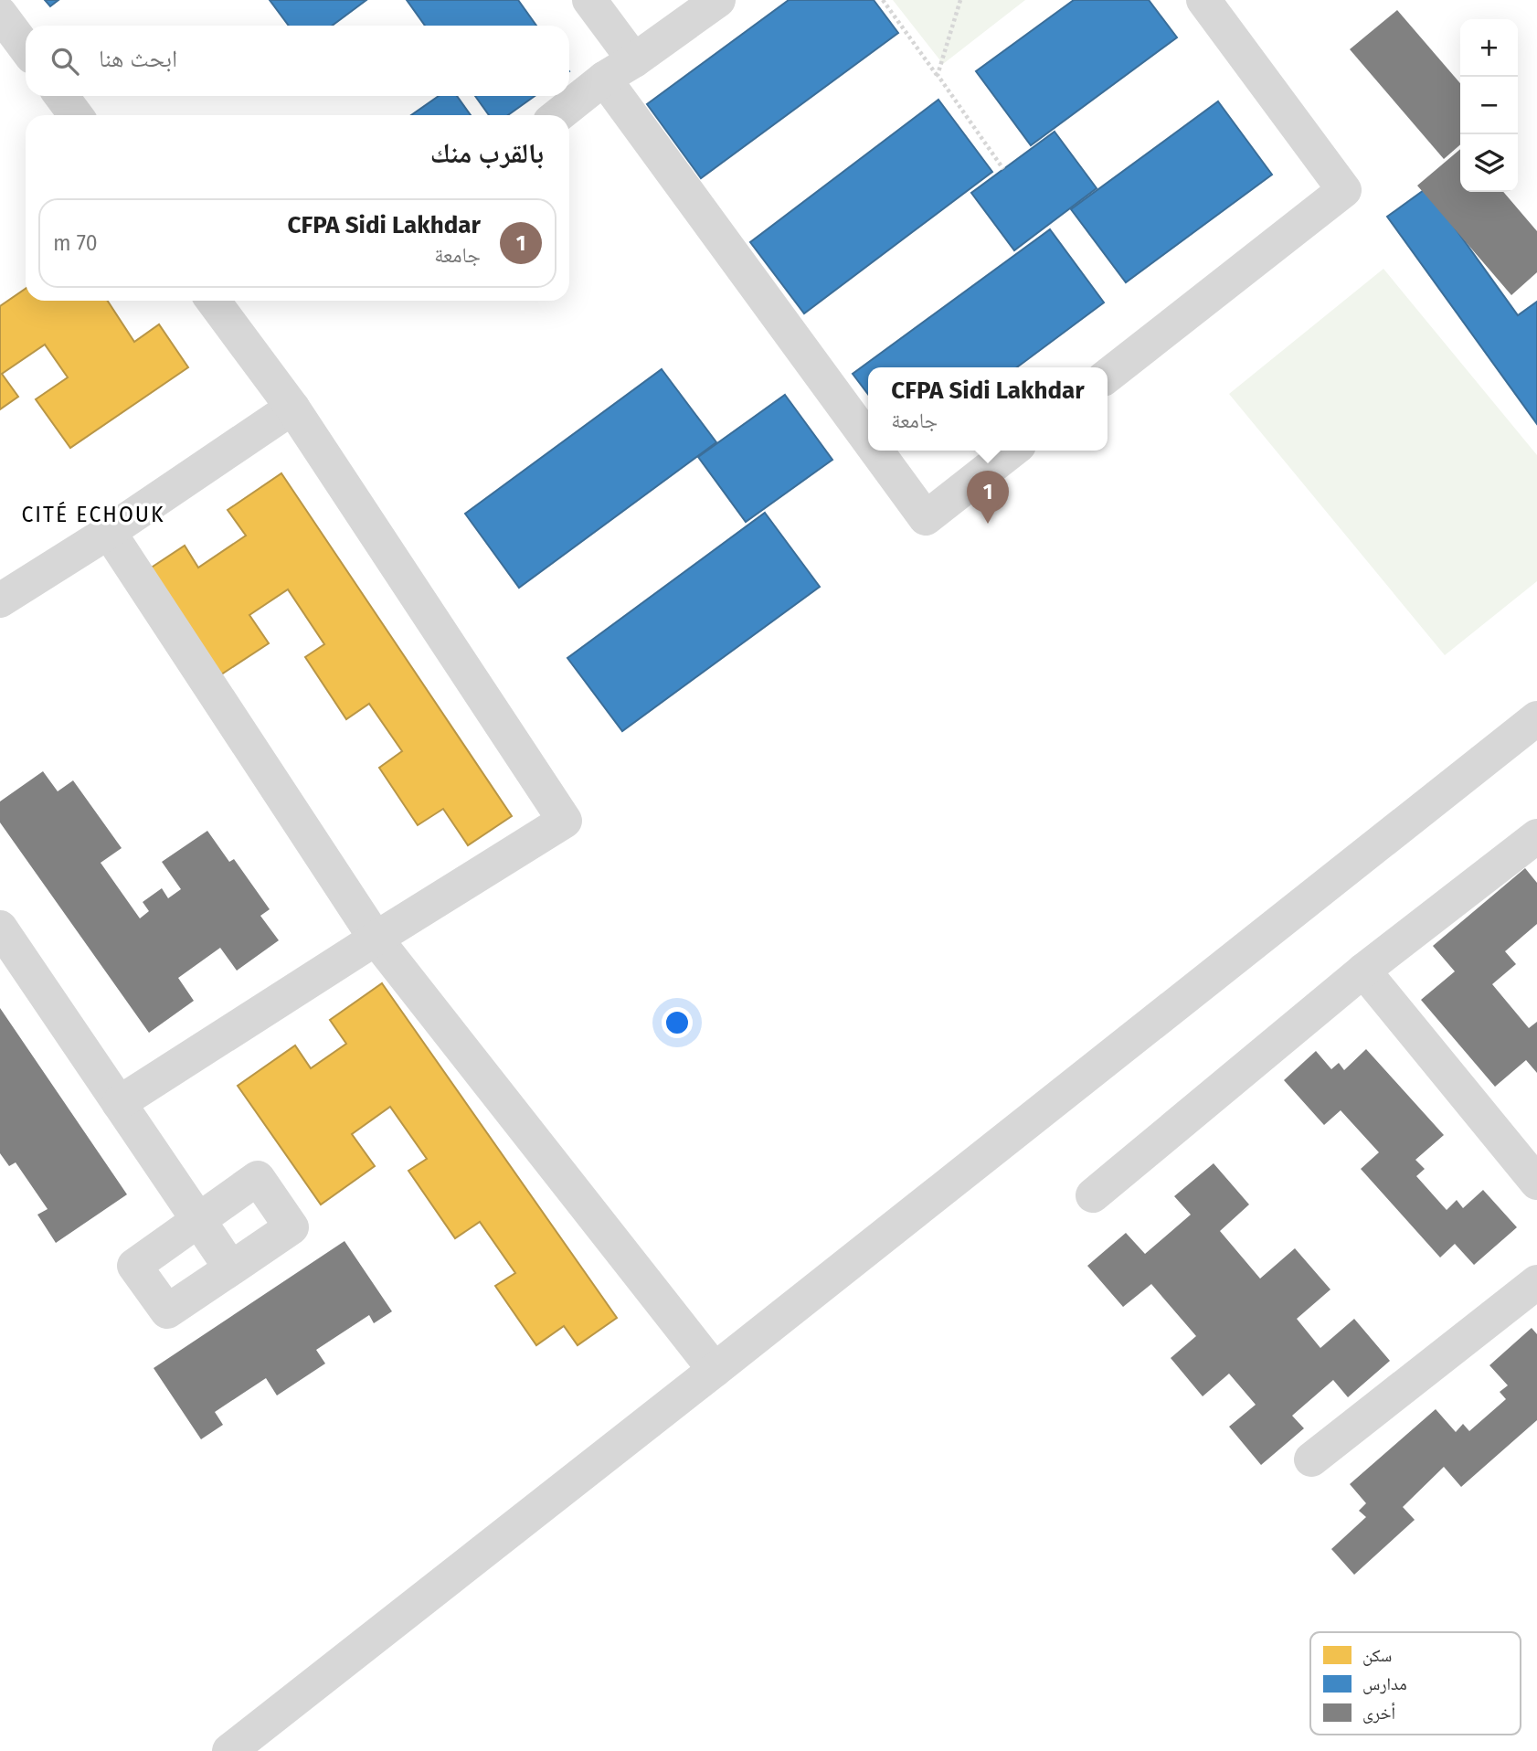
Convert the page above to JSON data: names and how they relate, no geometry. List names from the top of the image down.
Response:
{
  "districts": ["CITÉ ECHOUK"],
  "legend": ["سكن", "مدارس", "أخرى"],
  "page": {
    "map_buttons": ["+", "−"],
    "search": "ابحث هنا",
    "heading": "بالقرب منك",
    "list": [
      {
        "mark": "1",
        "name": "CFPA Sidi Lakhdar",
        "note": "جامعة",
        "value": "70 m"
      }
    ],
    "popup": ["CFPA Sidi Lakhdar", "جامعة"],
    "pins": "1"
  }
}
